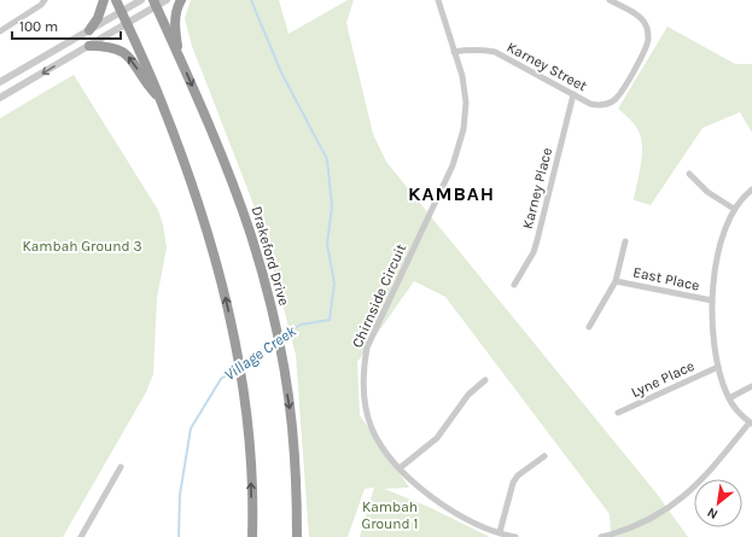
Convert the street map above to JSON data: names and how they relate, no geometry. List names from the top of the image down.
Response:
{
  "streets": {
    "highway": ["Drakeford Drive"],
    "street": [
      "Karney Street",
      "Karney Place",
      "East Place",
      "Chirnside Circuit",
      "Lyne Place"
    ]
  },
  "crossings": [
    ["Karney Street", "Karney Place"],
    ["Karney Street", "Chirnside Circuit"]
  ],
  "districts": ["KAMBAH"],
  "water": ["Village Creek"],
  "parks": ["Kambah Ground 3", "Kambah Ground 1"],
  "scale_bar": "100 m",
  "north": "bottom left"
}
